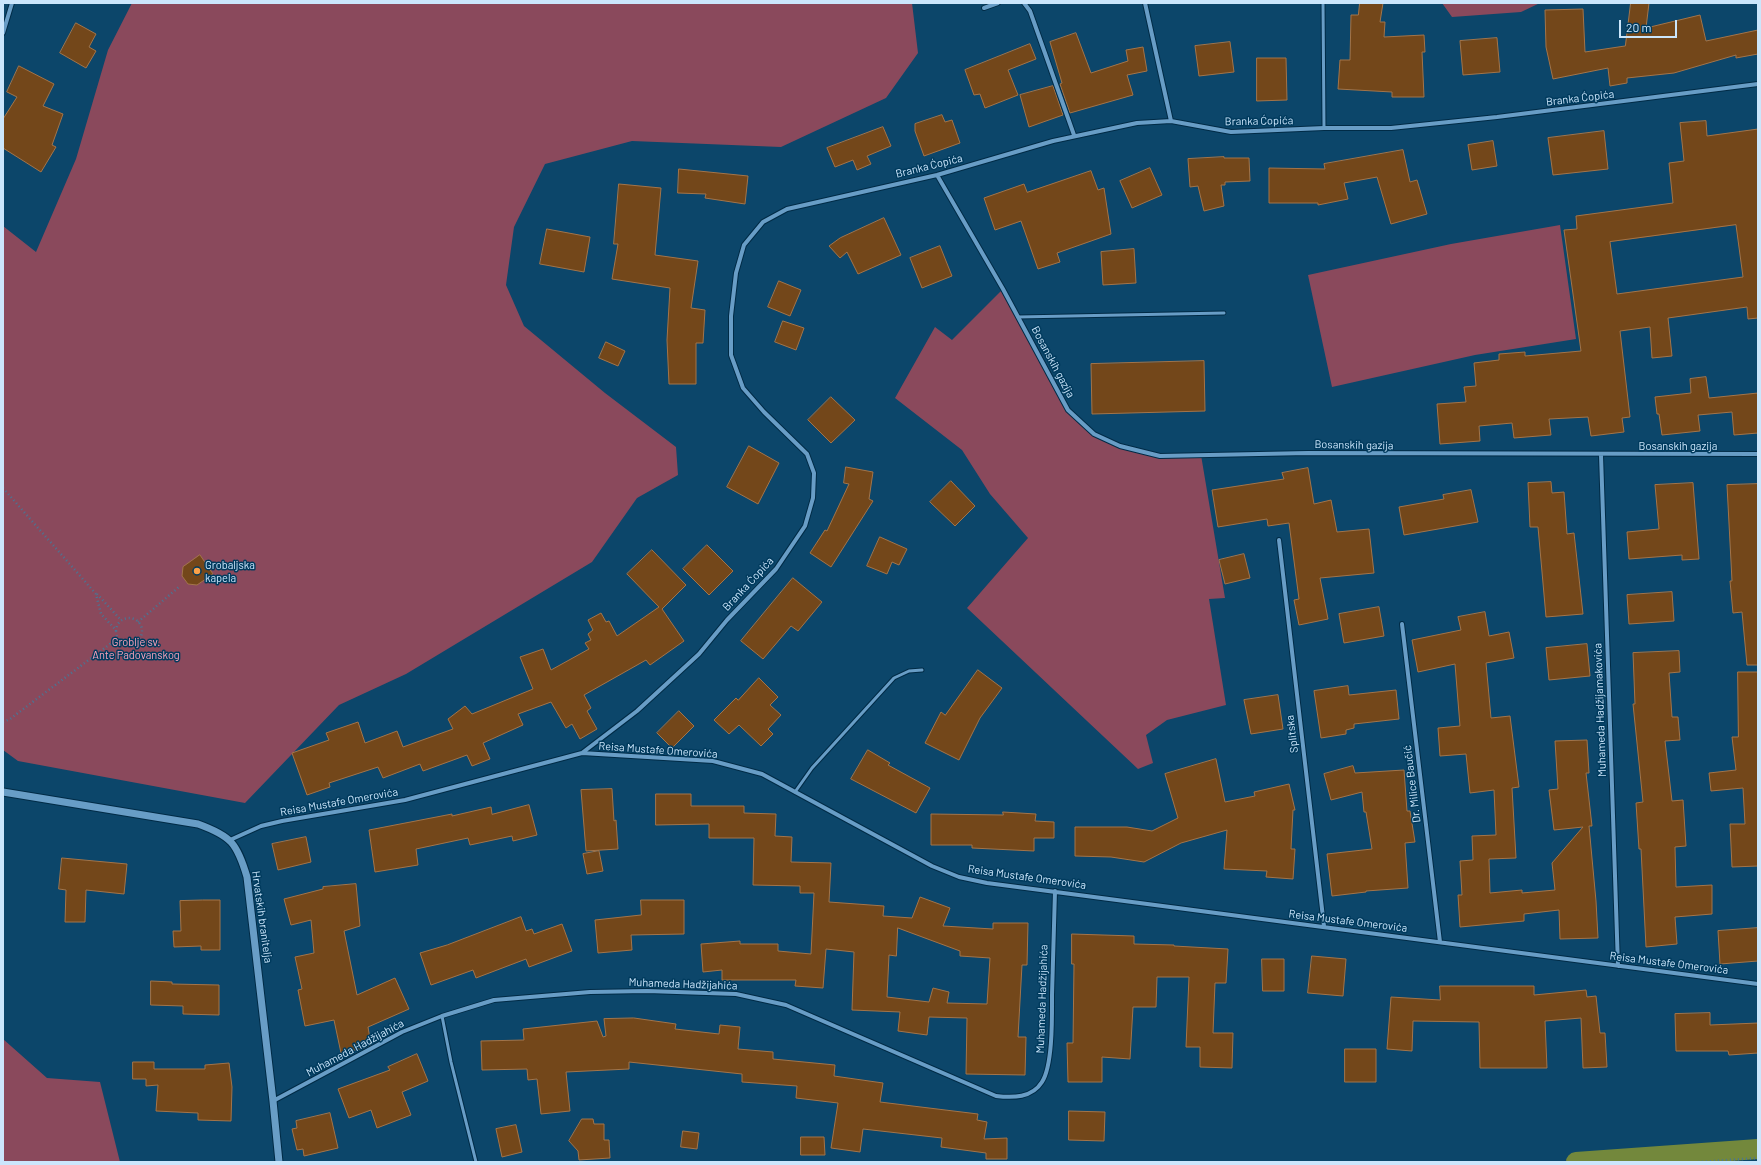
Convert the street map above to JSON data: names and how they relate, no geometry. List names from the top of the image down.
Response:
{
  "streets": {
    "street": [
      "Branka Ćopića",
      "Bosanskih gazija",
      "Muhameda Hadžijamakovića",
      "Splitska",
      "Reisa Mustafe Omerovića",
      "Dr. Milice Baučić",
      "Hrvatskih branitelja",
      "Muhameda Hadžijahića"
    ]
  },
  "crossings": [
    ["Branka Ćopića", "Bosanskih gazija"],
    ["Branka Ćopića", "Reisa Mustafe Omerovića"],
    ["Bosanskih gazija", "Muhameda Hadžijamakovića"],
    ["Muhameda Hadžijamakovića", "Reisa Mustafe Omerovića"],
    ["Splitska", "Reisa Mustafe Omerovića"],
    ["Reisa Mustafe Omerovića", "Dr. Milice Baučić"],
    ["Reisa Mustafe Omerovića", "Hrvatskih branitelja"],
    ["Reisa Mustafe Omerovića", "Muhameda Hadžijahića"],
    ["Hrvatskih branitelja", "Muhameda Hadžijahića"]
  ],
  "parks": ["Groblje sv. Ante Padovanskog"],
  "places": ["Grobaljska kapela"],
  "scale_bar": "20 m"
}
